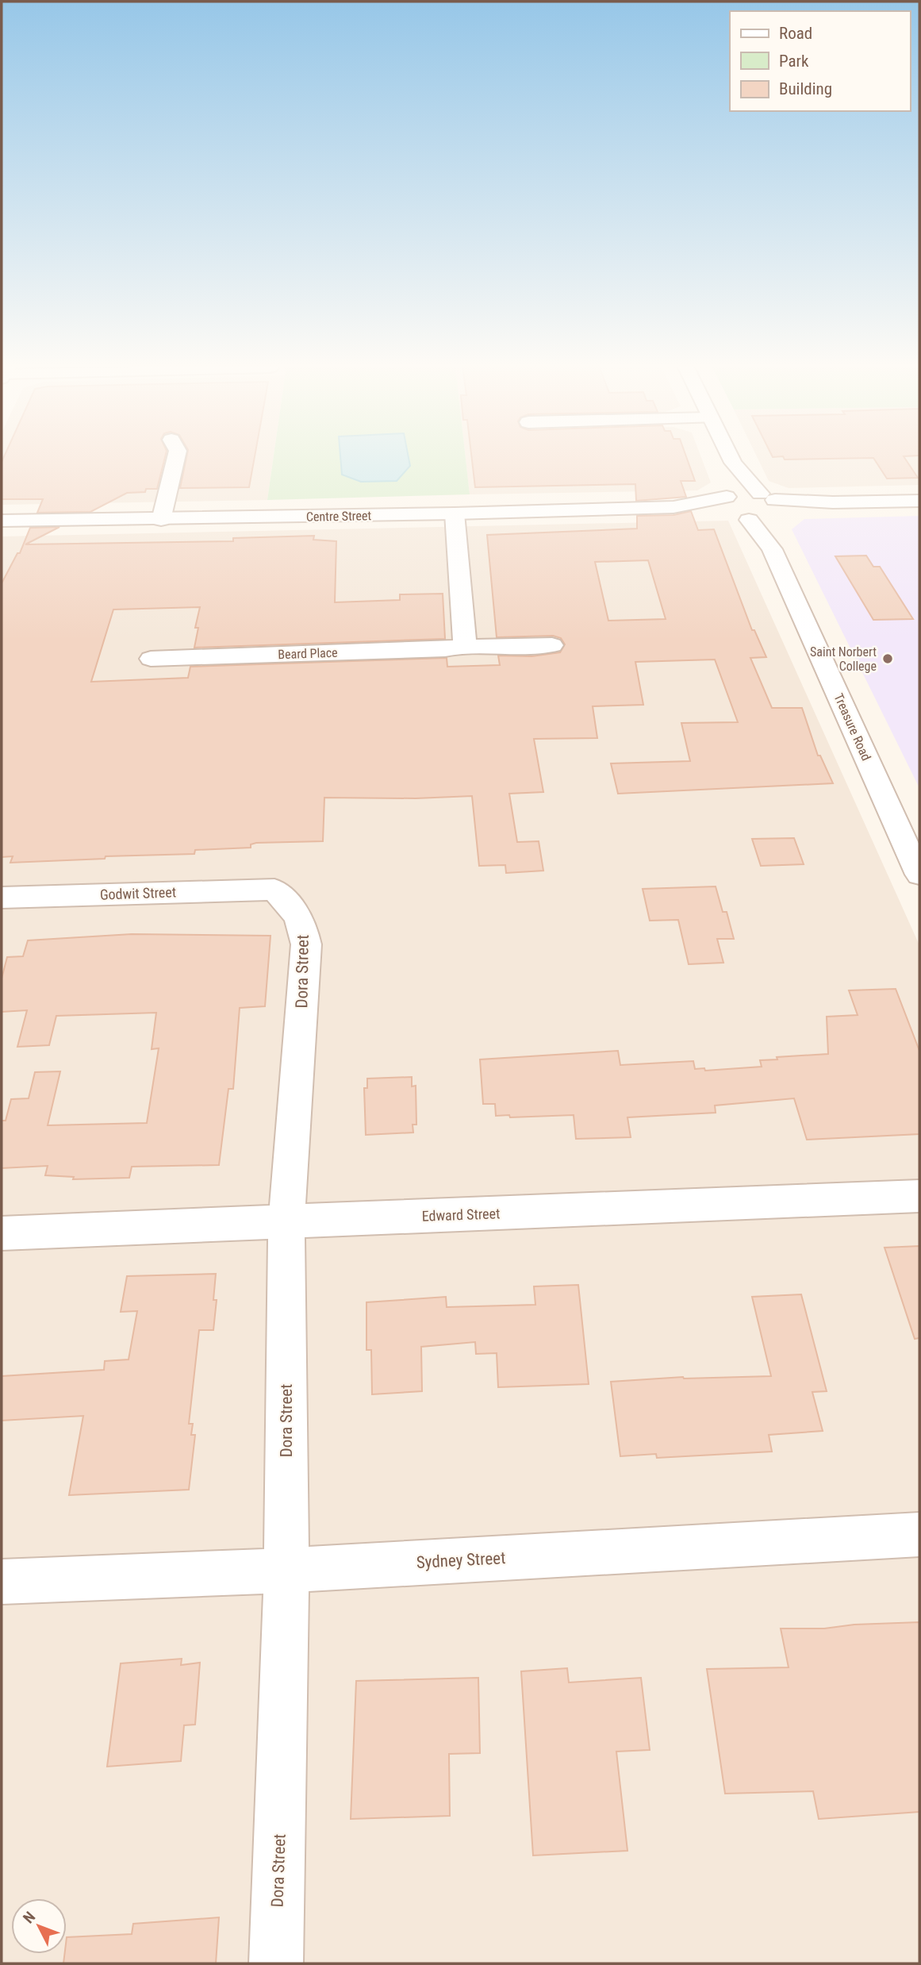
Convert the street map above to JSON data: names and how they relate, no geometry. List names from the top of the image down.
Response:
{
  "streets": {
    "street": [
      "Centre Street",
      "Beard Place",
      "Treasure Road",
      "Godwit Street",
      "Dora Street",
      "Edward Street",
      "Sydney Street"
    ]
  },
  "crossings": [
    ["Centre Street", "Treasure Road"],
    ["Godwit Street", "Dora Street"],
    ["Dora Street", "Edward Street"],
    ["Dora Street", "Sydney Street"]
  ],
  "places": ["Saint Norbert College"],
  "legend": ["Road", "Park", "Building"],
  "north": "top left"
}
